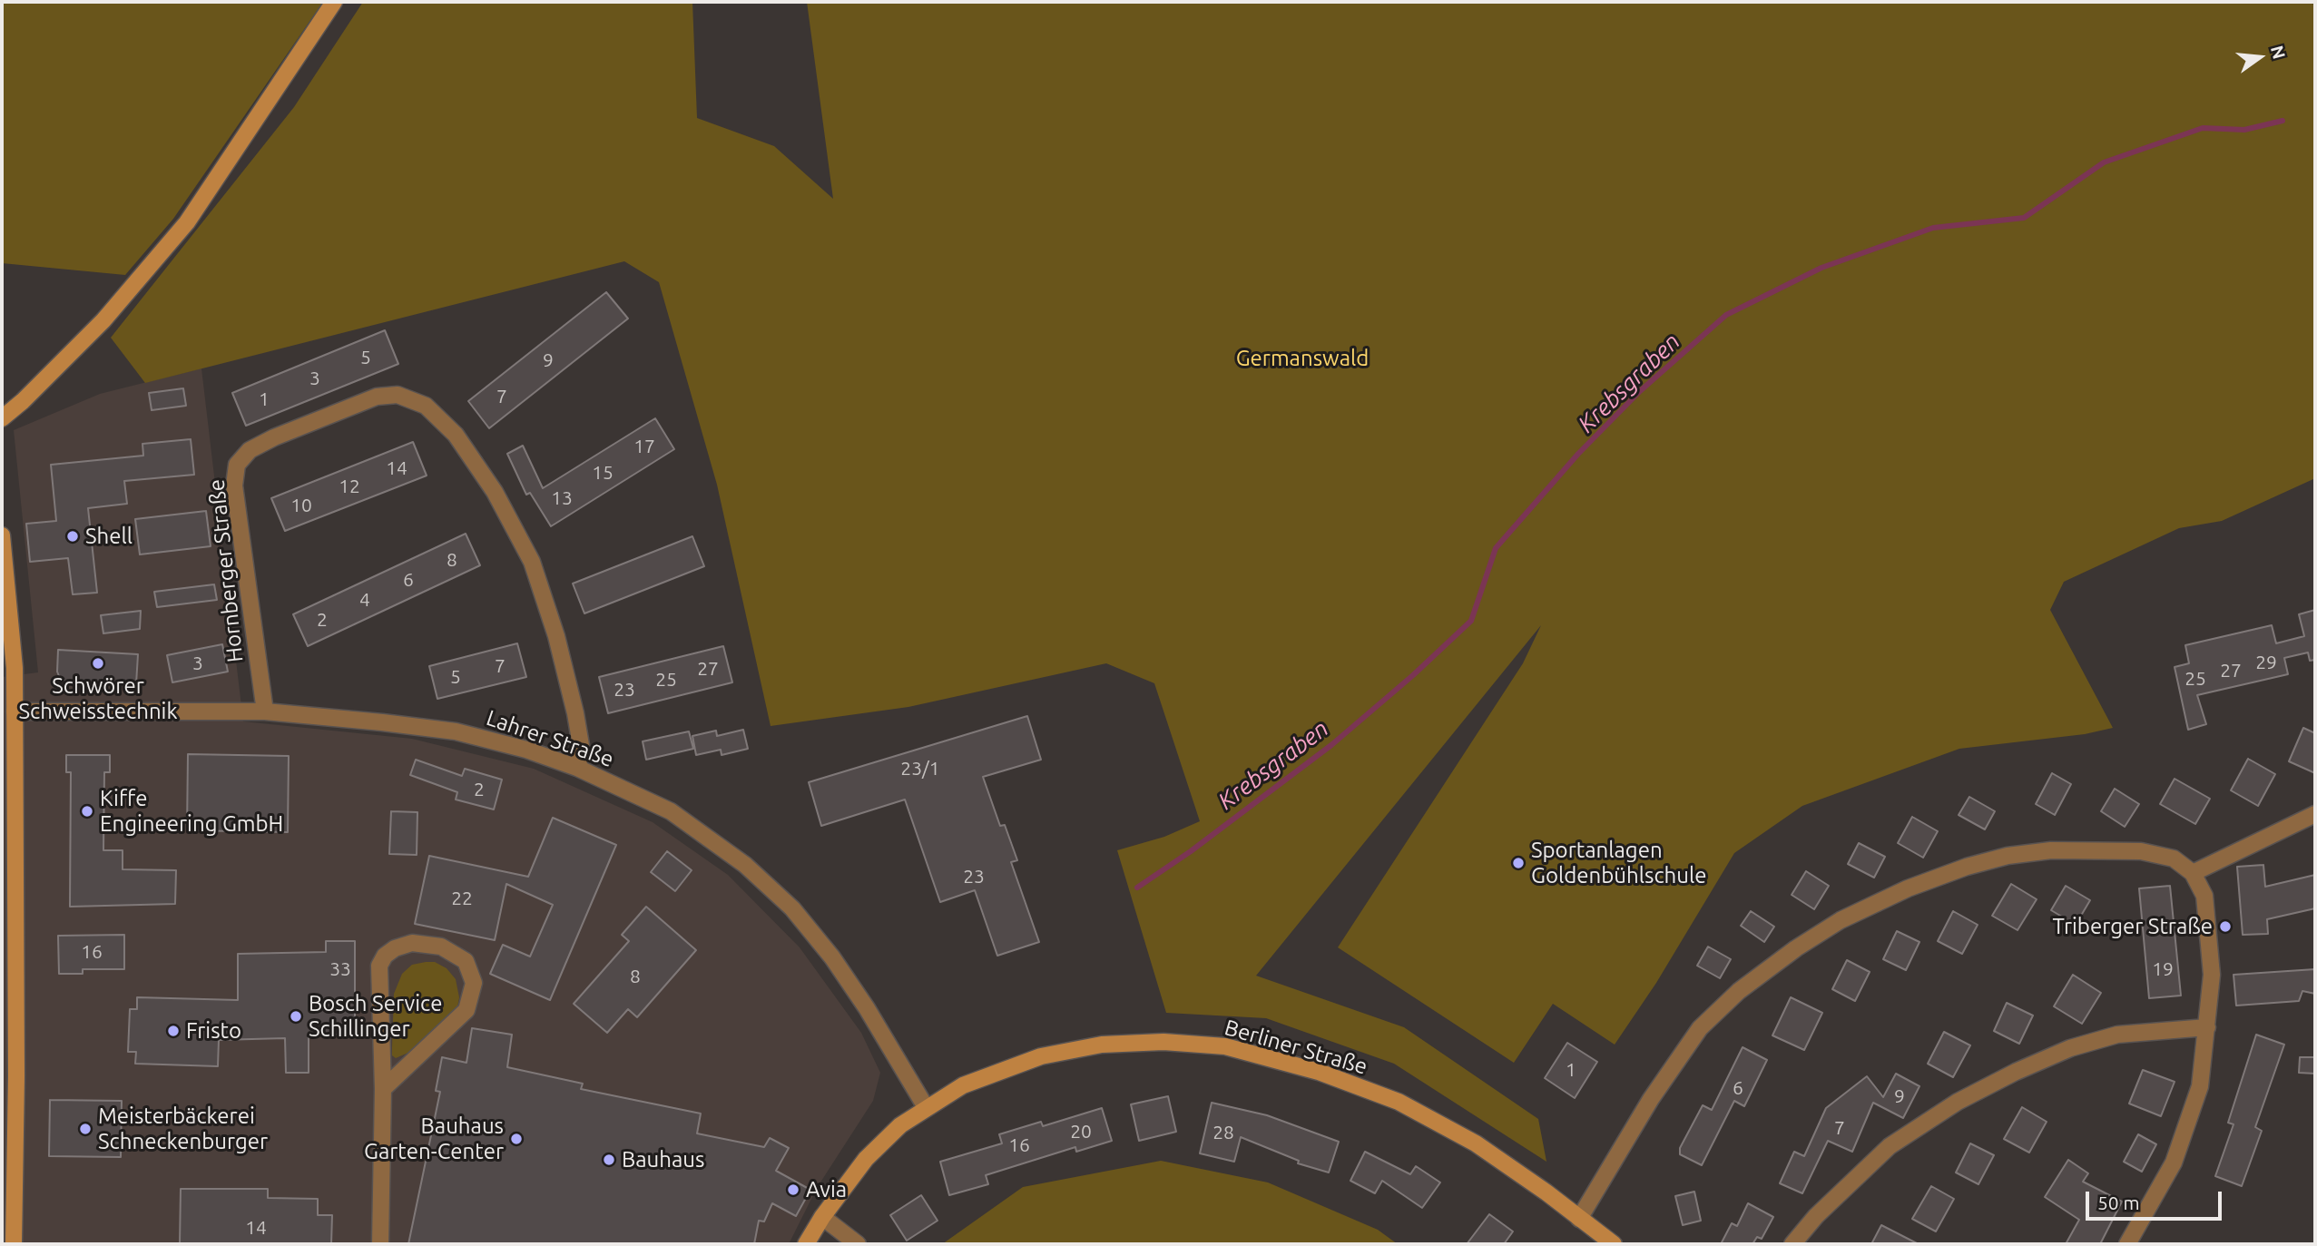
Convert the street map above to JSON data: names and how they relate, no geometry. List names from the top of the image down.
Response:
{
  "streets": {
    "street": ["Hornberger Straße", "Lahrer Straße", "Berliner Straße"]
  },
  "crossings": [
    ["Hornberger Straße", "Lahrer Straße"],
    ["Lahrer Straße", "Berliner Straße"]
  ],
  "water": ["Krebsgraben"],
  "parks": ["Germanswald"],
  "places": [
    "Shell",
    "Schwörer Schweisstechnik",
    "Kiffe Engineering GmbH",
    "Sportanlagen Goldenbühlschule",
    "Triberger Straße",
    "Bosch Service Schillinger",
    "Fristo",
    "Meisterbäckerei Schneckenburger",
    "Bauhaus Garten-Center",
    "Bauhaus",
    "Avia"
  ],
  "house_numbers": [
    "5",
    "9",
    "3",
    "7",
    "1",
    "17",
    "14",
    "15",
    "12",
    "13",
    "10",
    "8",
    "6",
    "4",
    "2",
    "29",
    "3",
    "7",
    "27",
    "27",
    "5",
    "25",
    "25",
    "23",
    "23/1",
    "2",
    "23",
    "22",
    "16",
    "33",
    "19",
    "8",
    "1",
    "6",
    "9",
    "7",
    "20",
    "28",
    "16",
    "14"
  ],
  "scale_bar": "50 m",
  "north": "right"
}
